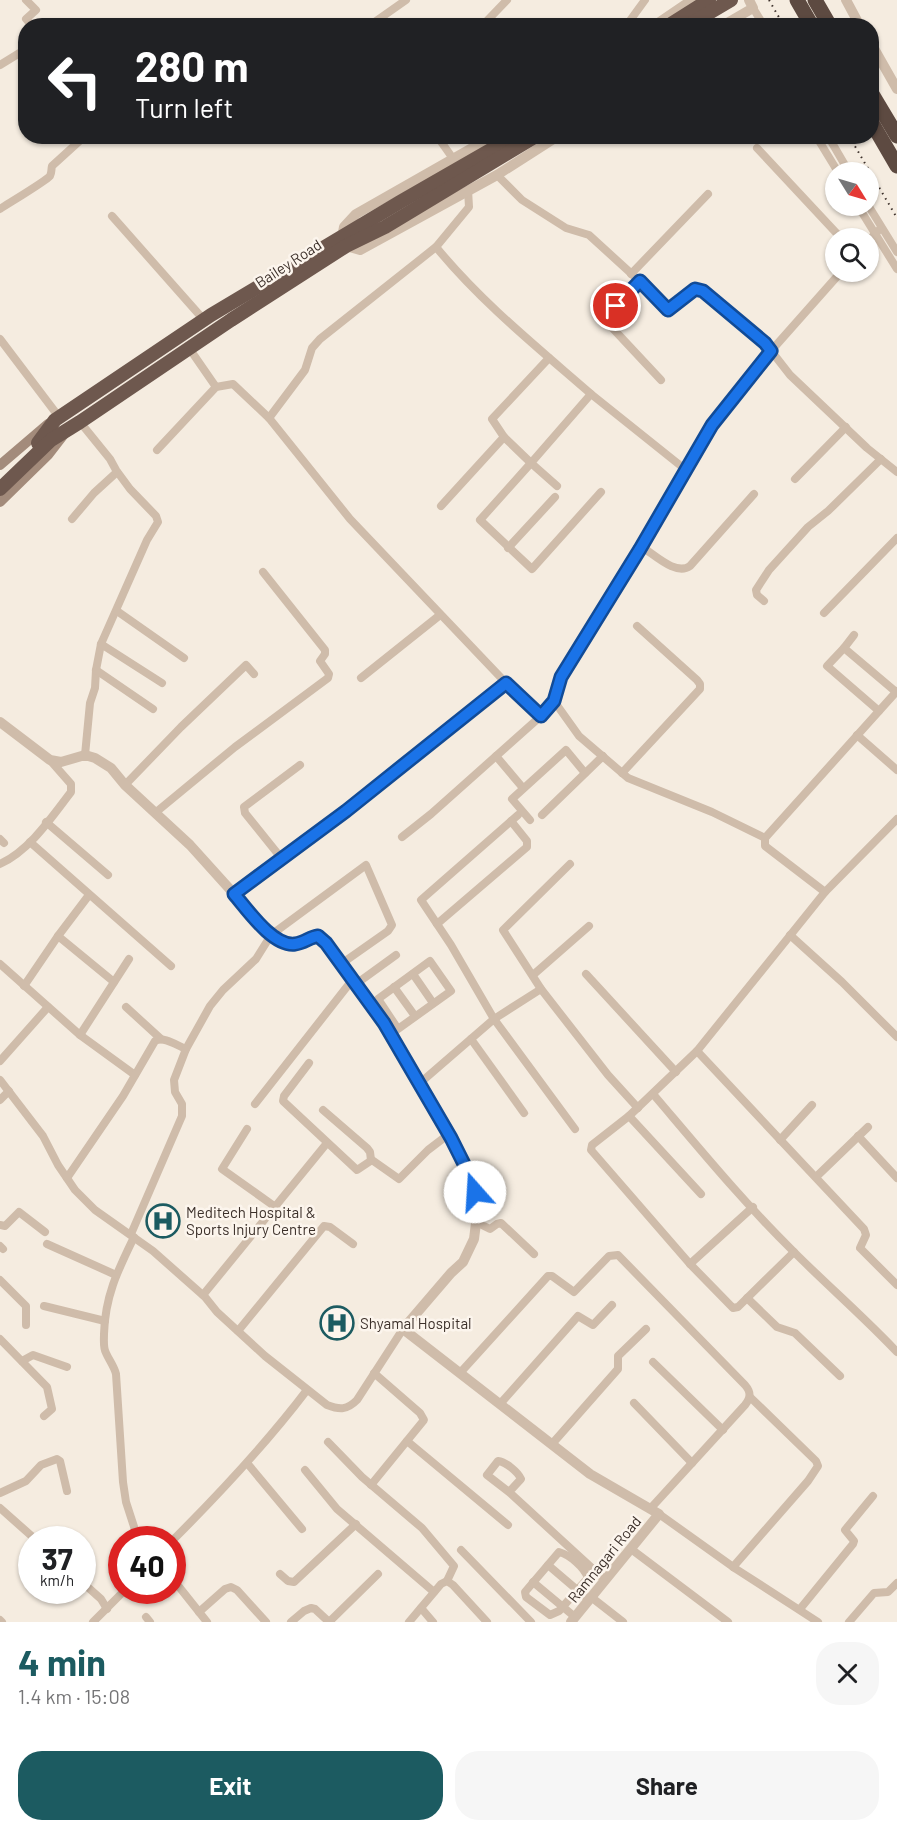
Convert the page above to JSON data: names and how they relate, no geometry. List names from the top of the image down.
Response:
{
  "streets": {
    "highway": ["Bailey Road"],
    "street": ["Ramnagari Road"]
  },
  "places": {
    "hospital": ["Meditech Hospital & Sports Injury Centre", "Shyamal Hospital"]
  },
  "north": "bottom right",
  "page": {
    "turn": ["280 m", "Turn left"],
    "speed": "37 km/h",
    "limit": "40",
    "heading": ["4 min", "1.4 km · 15:08"],
    "buttons": ["Exit", "Share"]
  }
}
